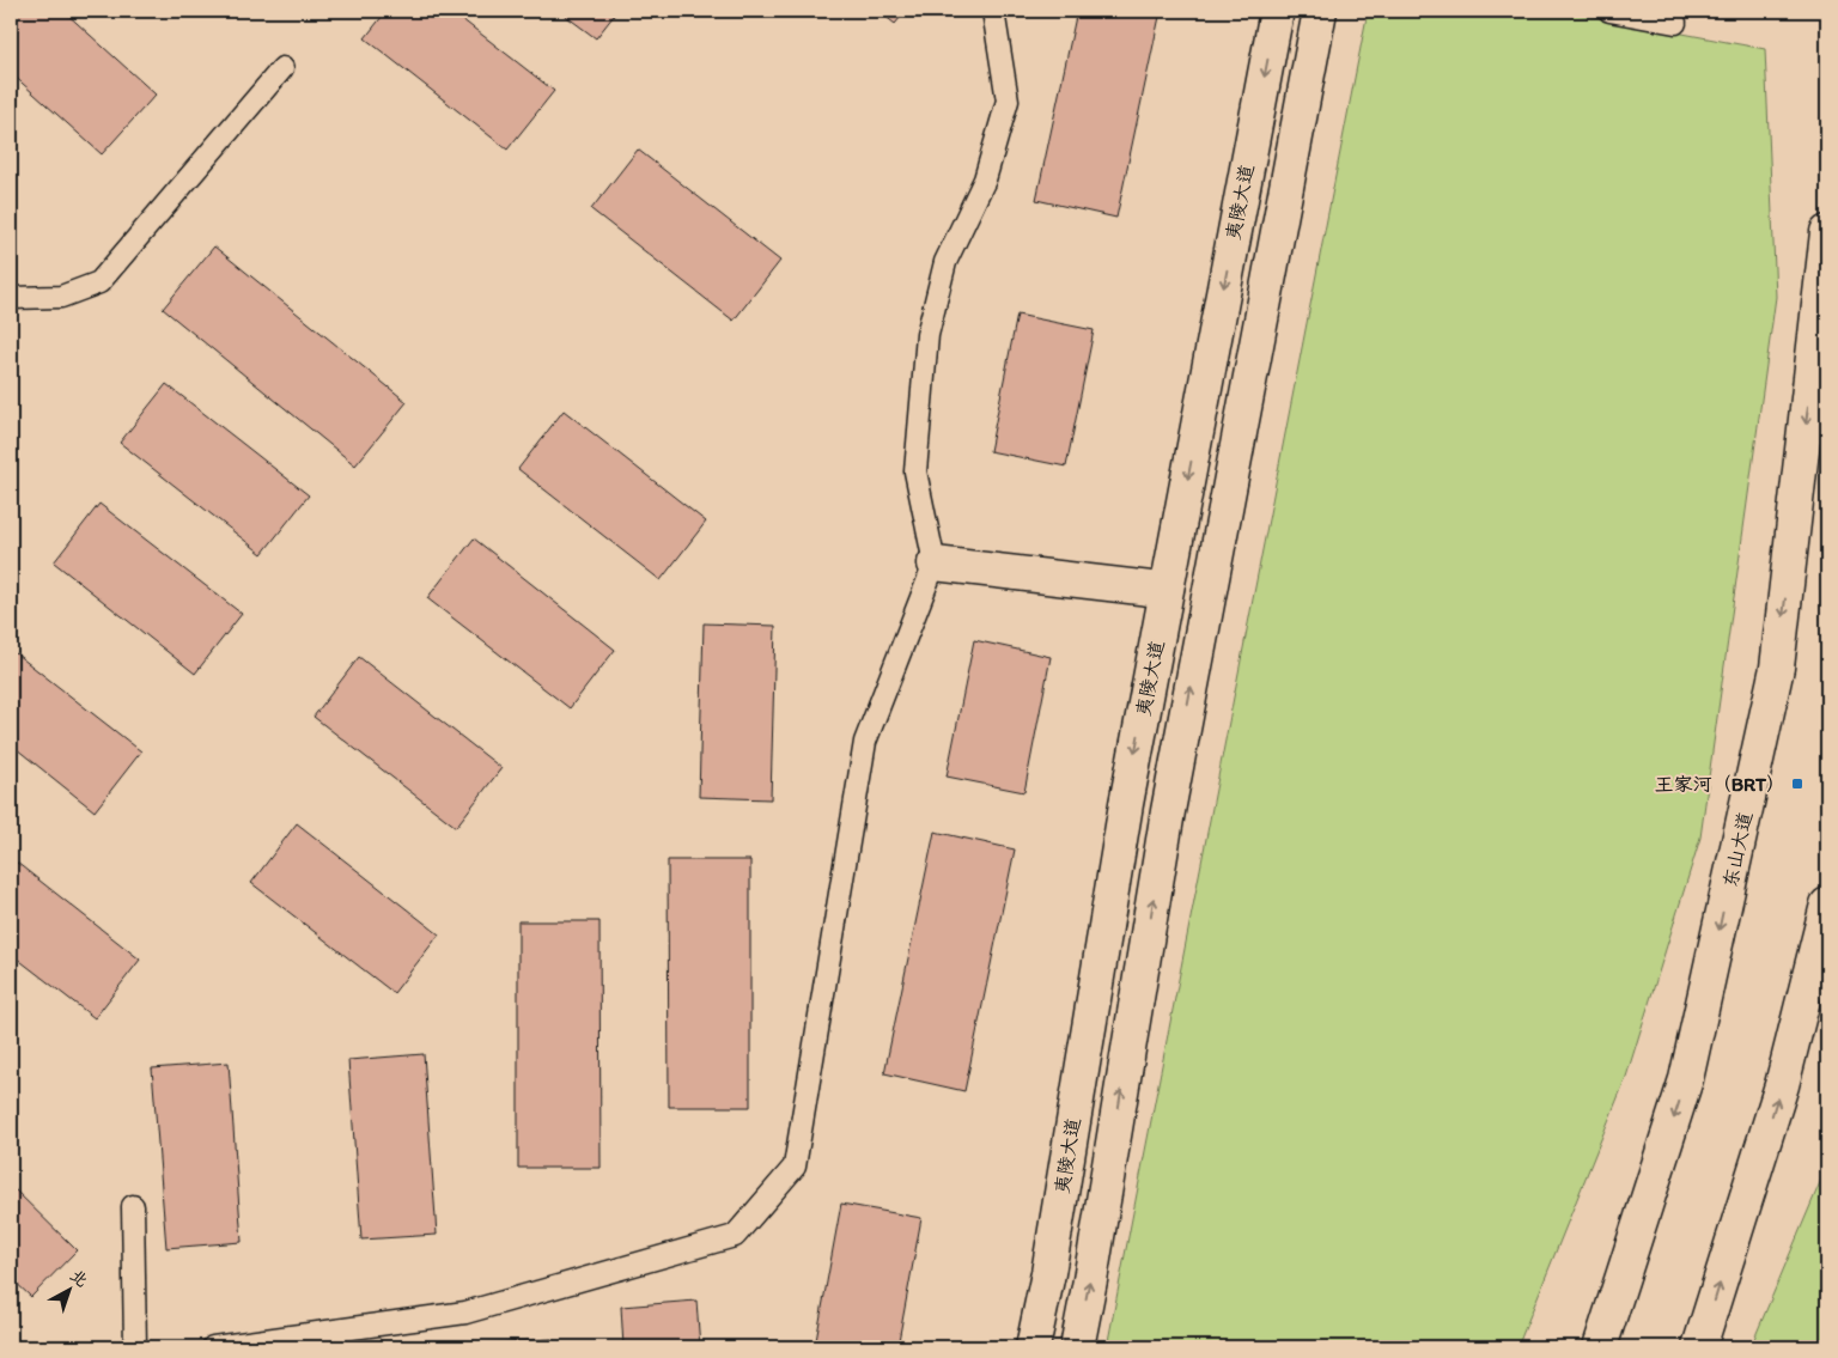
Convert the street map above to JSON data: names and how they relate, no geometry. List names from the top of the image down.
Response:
{
  "streets": {
    "main road": ["夷陵大道", "东山大道"]
  },
  "places": {
    "transit": ["王家河（BRT）"]
  },
  "north": "top right"
}
